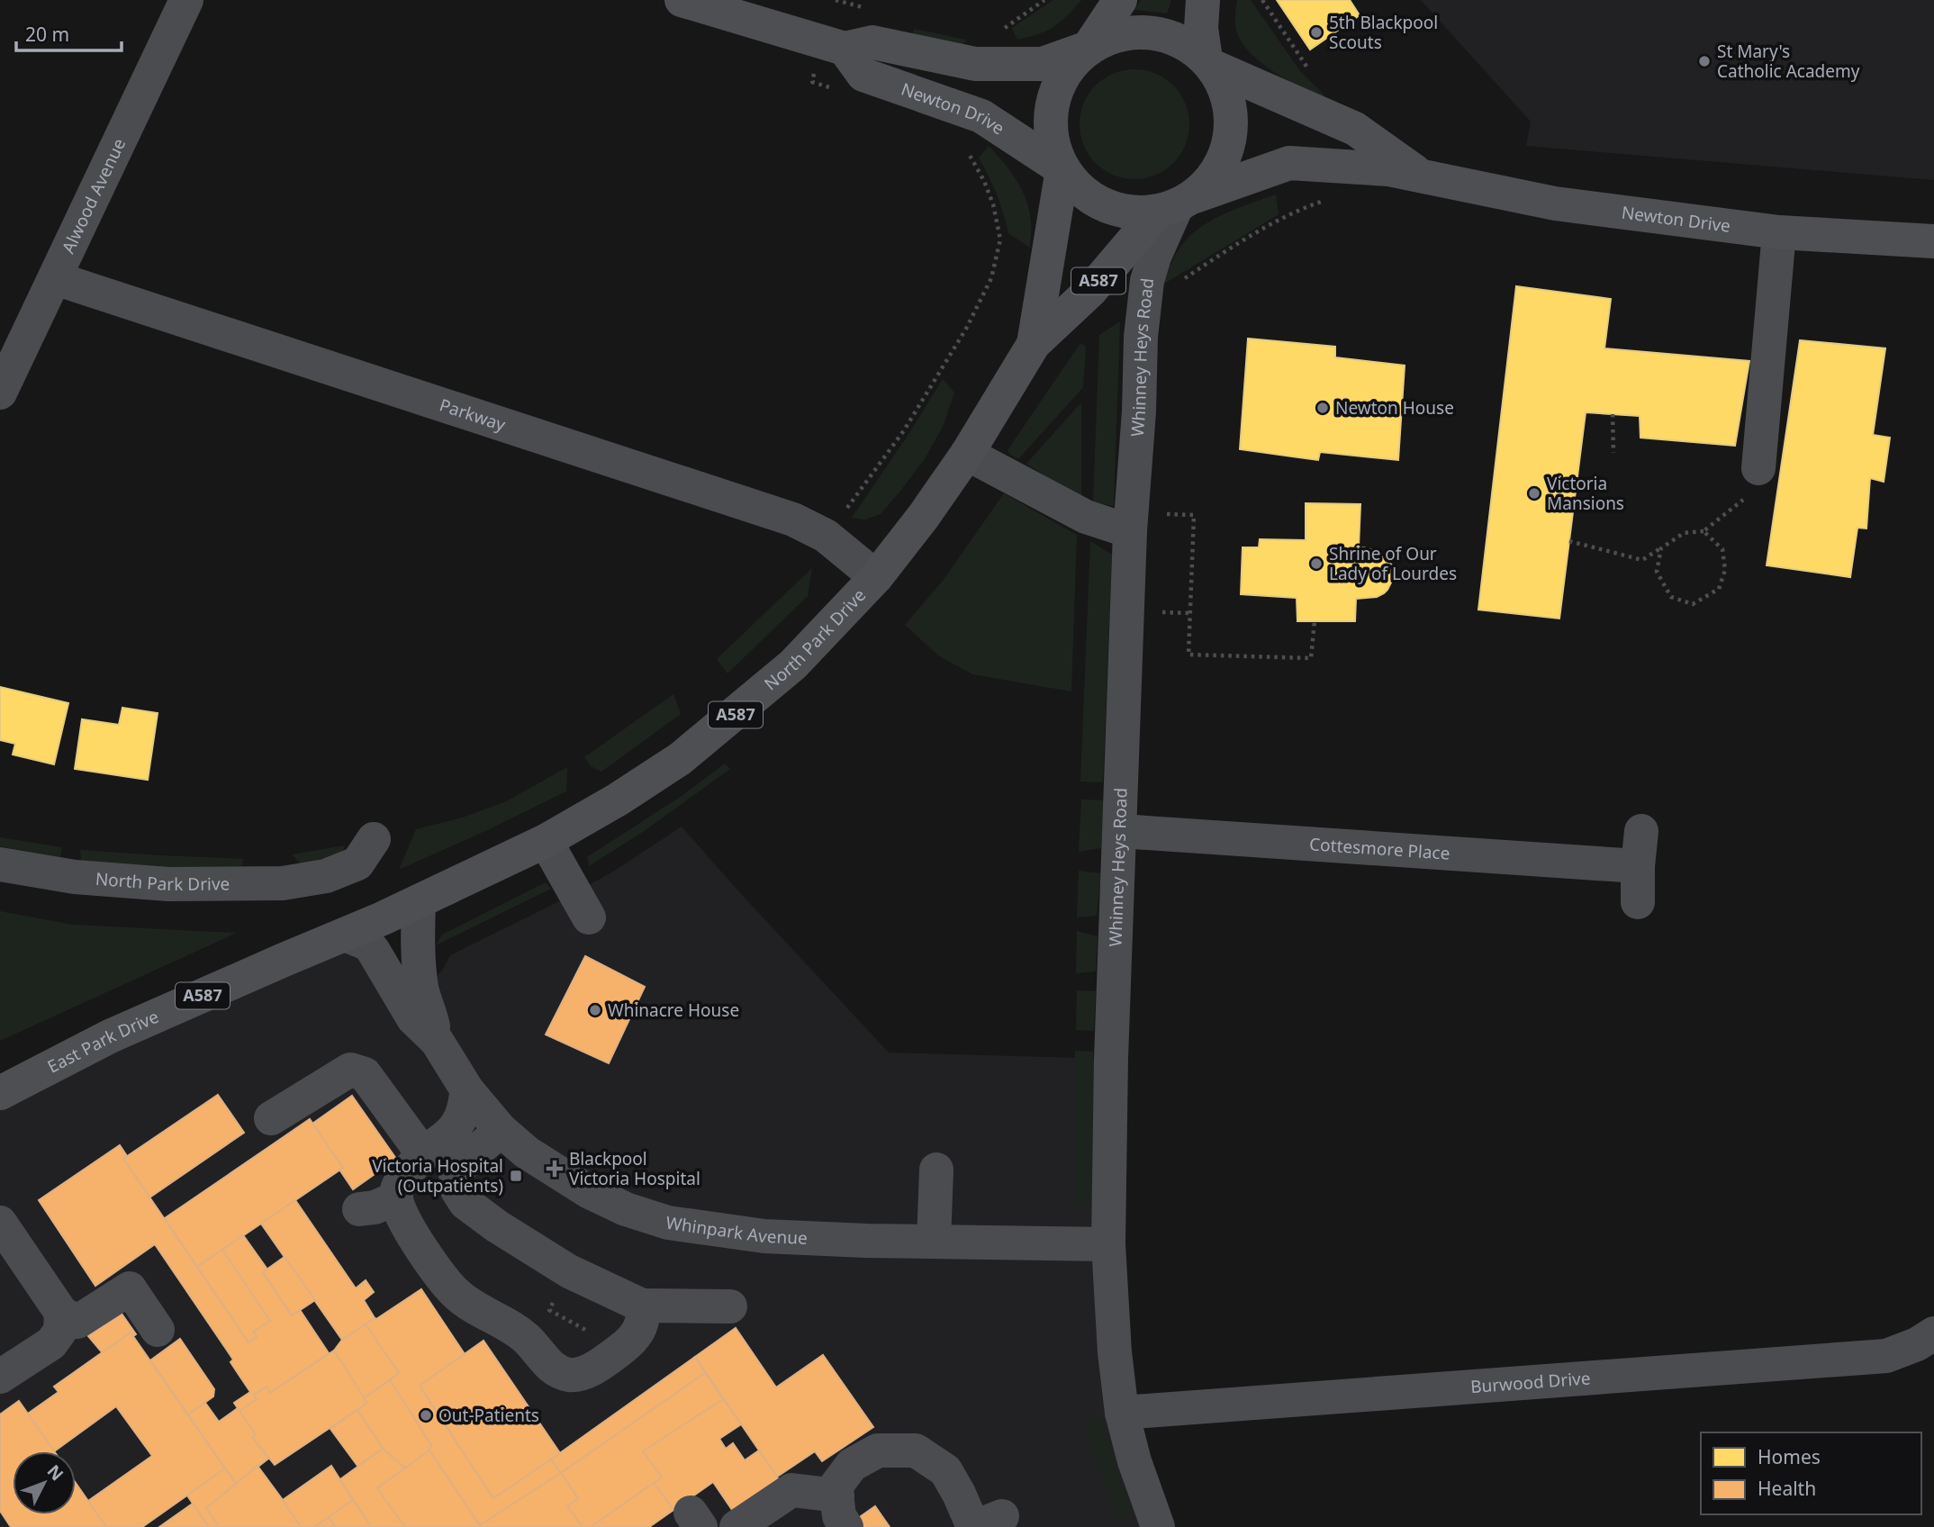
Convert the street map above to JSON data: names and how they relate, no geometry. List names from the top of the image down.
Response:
{
  "streets": {
    "main road": [
      "Newton Drive",
      "A587",
      "North Park Drive",
      "East Park Drive"
    ],
    "street": [
      "Alwood Avenue",
      "Whinney Heys Road",
      "Parkway",
      "Cottesmore Place",
      "Whinpark Avenue",
      "Burwood Drive"
    ]
  },
  "crossings": [
    ["Newton Drive", "Whinney Heys Road"],
    ["Newton Drive", "North Park Drive"],
    ["Alwood Avenue", "Parkway"],
    ["Whinney Heys Road", "North Park Drive"],
    ["Whinney Heys Road", "Cottesmore Place"],
    ["Whinney Heys Road", "Whinpark Avenue"],
    ["Whinney Heys Road", "Burwood Drive"],
    ["Parkway", "North Park Drive"],
    ["North Park Drive", "East Park Drive"],
    ["North Park Drive", "Whinpark Avenue"],
    ["East Park Drive", "Whinpark Avenue"]
  ],
  "places": {
    "other": [
      "5th Blackpool Scouts",
      "St Mary's Catholic Academy",
      "Newton House",
      "Victoria Mansions",
      "Shrine of Our Lady of Lourdes",
      "Whinacre House",
      "Out-Patients"
    ],
    "health": ["Blackpool Victoria Hospital"],
    "transit": ["Victoria Hospital (Outpatients)"]
  },
  "legend": ["Homes", "Health"],
  "scale_bar": "20 m",
  "north": "top right"
}
